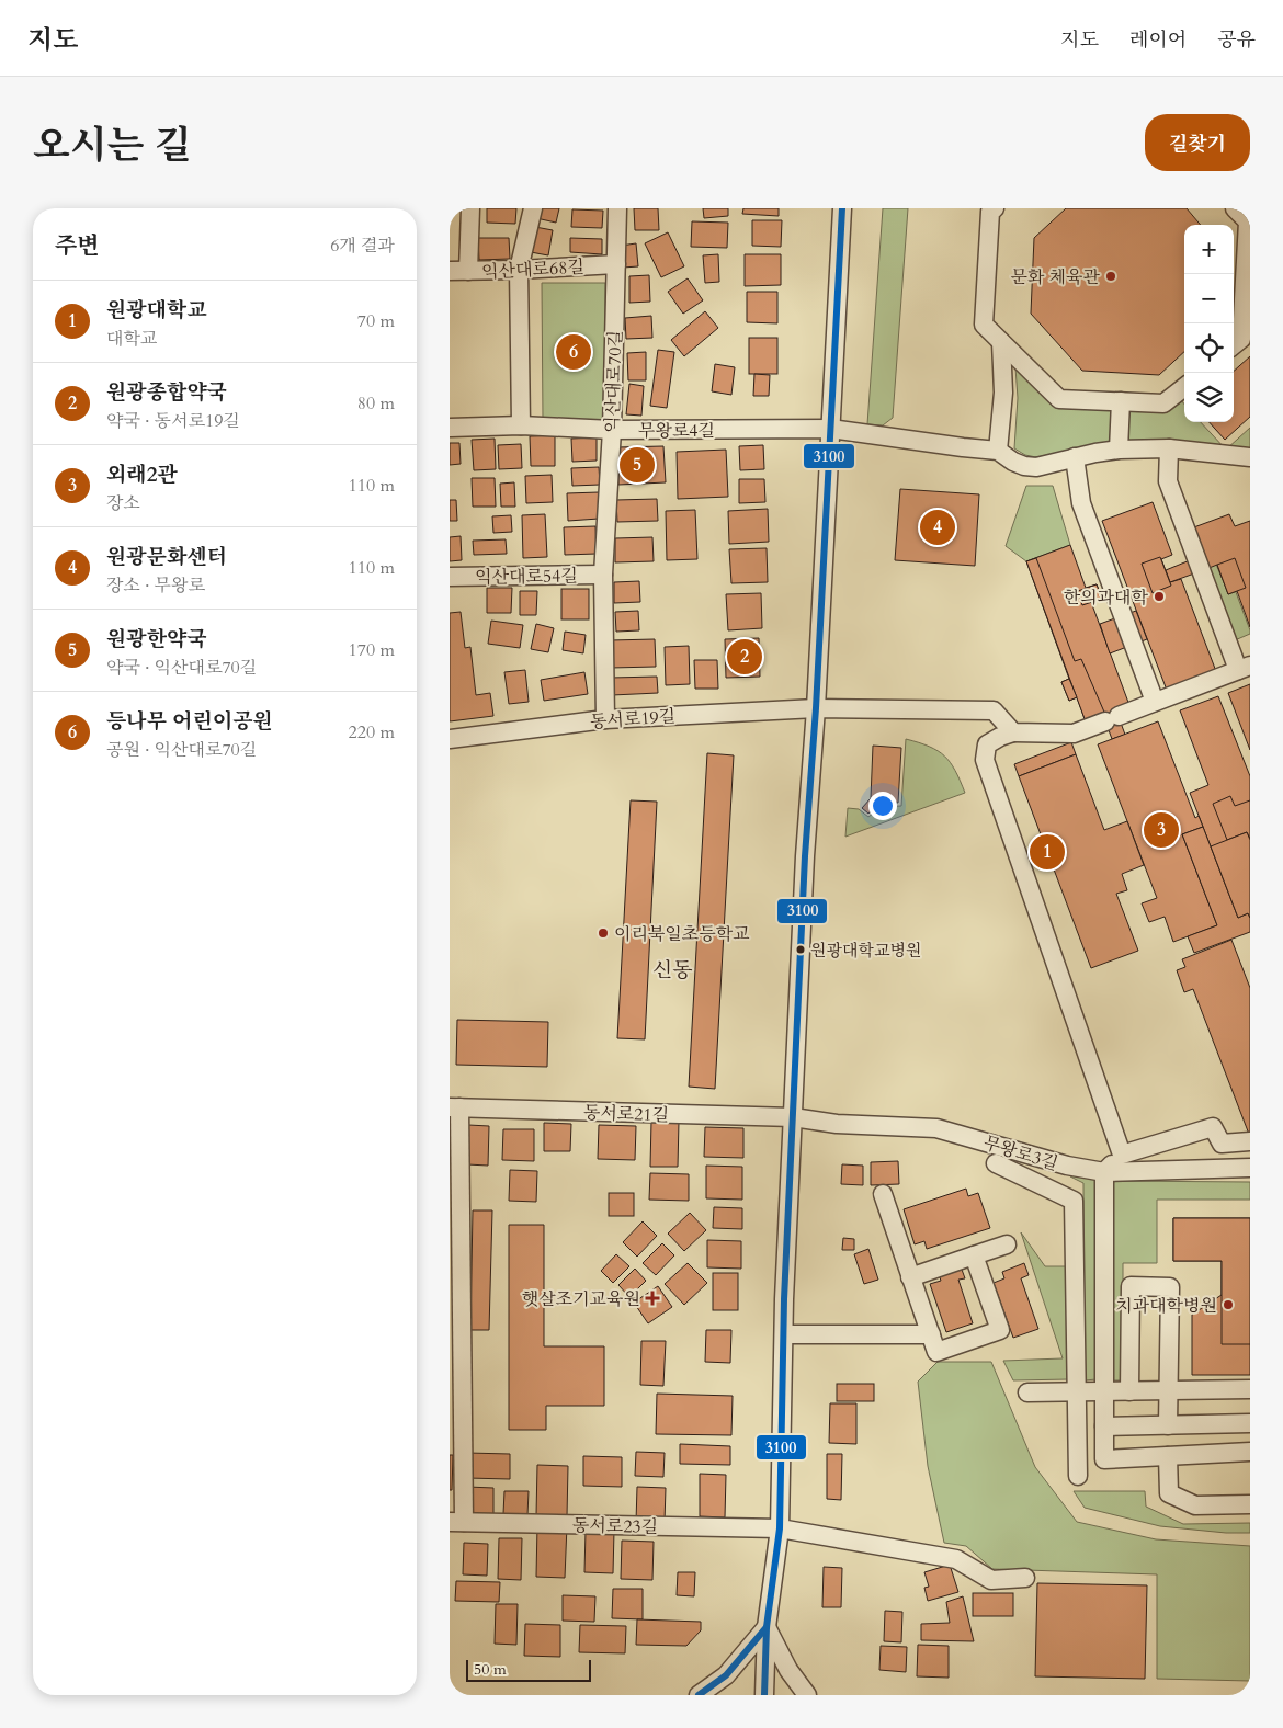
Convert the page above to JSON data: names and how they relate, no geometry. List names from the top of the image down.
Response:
{
  "streets": {
    "street": [
      "익산대로68길",
      "익산대로70길",
      "무왕로4길",
      "익산대로54길",
      "동서로19길",
      "동서로21길",
      "무왕로3길",
      "동서로23길"
    ]
  },
  "crossings": [
    ["익산대로68길", "익산대로70길"],
    ["익산대로70길", "무왕로4길"],
    ["익산대로70길", "익산대로54길"],
    ["익산대로70길", "동서로19길"],
    ["동서로21길", "무왕로3길"],
    ["동서로21길", "동서로23길"]
  ],
  "districts": ["신동"],
  "places": {
    "other": [
      "문화 체육관",
      "한의과대학",
      "이리북일초등학교",
      "원광대학교병원",
      "치과대학병원"
    ],
    "health": ["햇살조기교육원"]
  },
  "lines": ["transit line 3100"],
  "scale_bar": "50 m",
  "page": {
    "header": "지도",
    "nav": ["지도", "레이어", "공유"],
    "title": "오시는 길",
    "buttons": "길찾기",
    "heading": ["주변", "6개 결과"],
    "map_buttons": ["+", "−"],
    "list": [
      {
        "mark": "1",
        "name": "원광대학교",
        "note": "대학교",
        "value": "70 m"
      },
      {
        "mark": "2",
        "name": "원광종합약국",
        "note": "약국 · 동서로19길",
        "value": "80 m"
      },
      {
        "mark": "3",
        "name": "외래2관",
        "note": "장소",
        "value": "110 m"
      },
      {
        "mark": "4",
        "name": "원광문화센터",
        "note": "장소 · 무왕로",
        "value": "110 m"
      },
      {
        "mark": "5",
        "name": "원광한약국",
        "note": "약국 · 익산대로70길",
        "value": "170 m"
      },
      {
        "mark": "6",
        "name": "등나무 어린이공원",
        "note": "공원 · 익산대로70길",
        "value": "220 m"
      }
    ],
    "pins": [
      "6",
      "5",
      "4",
      "2",
      "3",
      "1"
    ],
    "scale": "50 m"
  }
}
